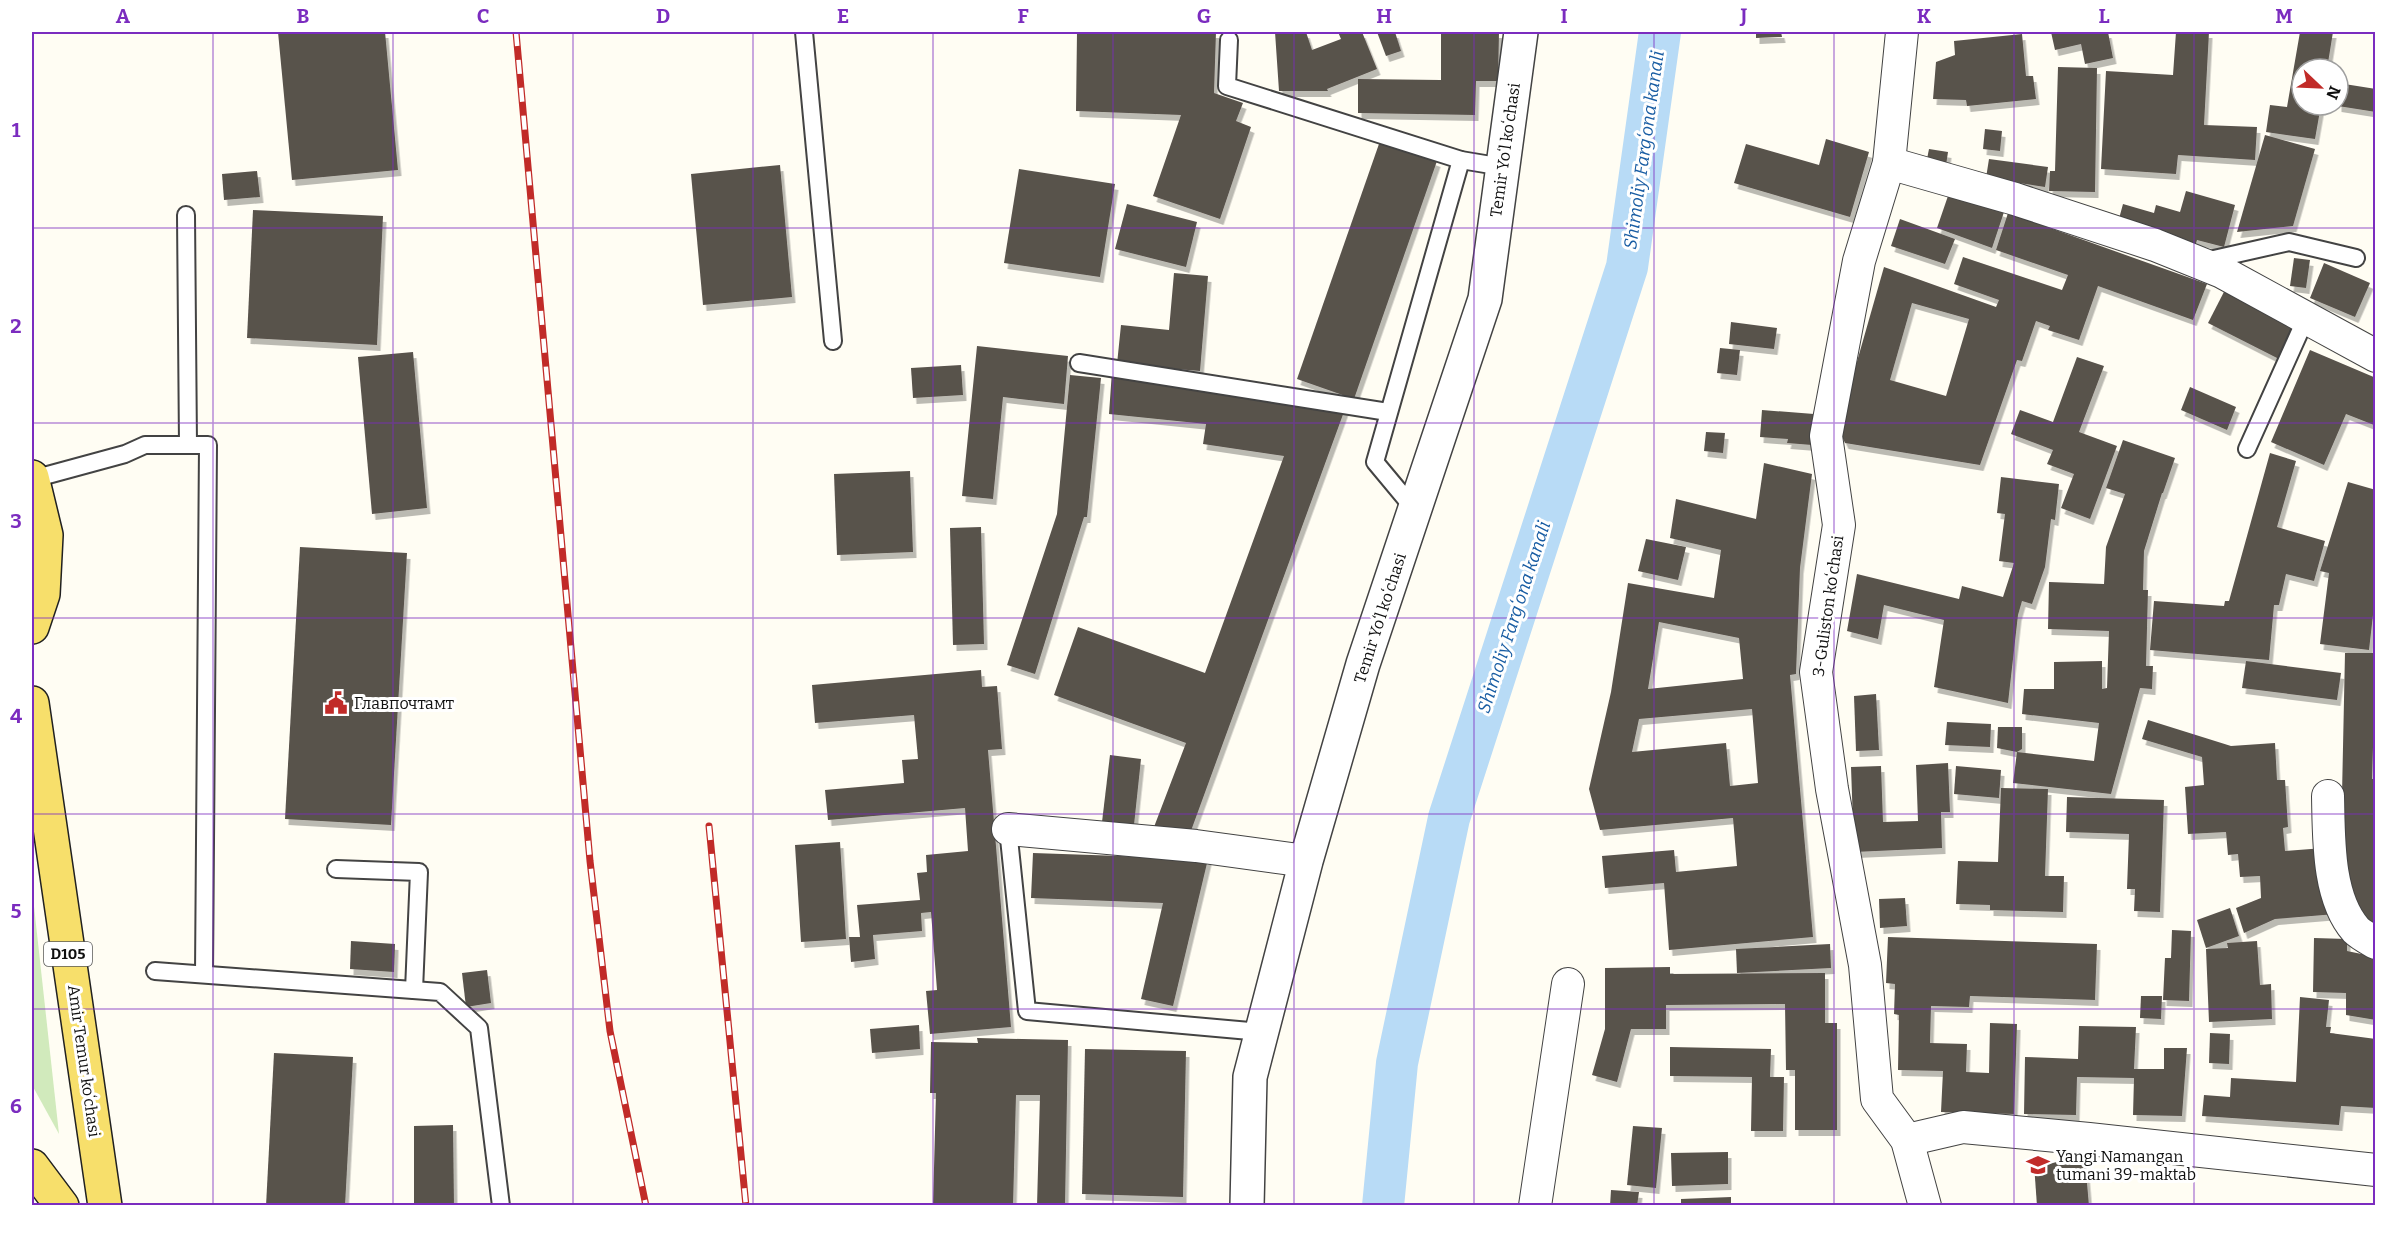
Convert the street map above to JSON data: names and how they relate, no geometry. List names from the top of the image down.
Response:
{
  "streets": {
    "main road": ["D105", "Amir Temur koʻchasi"],
    "street": ["Temir Yoʻl koʻchasi", "3-Guliston koʻchasi"]
  },
  "water": ["Shimoliy Fargʻona kanali"],
  "places": {
    "public building": ["Главпочтамт"],
    "school or university": ["Yangi Namangan tumani 39-maktab"]
  },
  "north": "bottom right",
  "grid": {
    "columns": [
      "A",
      "B",
      "C",
      "D",
      "E",
      "F",
      "G",
      "H",
      "I",
      "J",
      "K",
      "L",
      "M"
    ],
    "rows": [
      "1",
      "2",
      "3",
      "4",
      "5",
      "6"
    ]
  }
}
